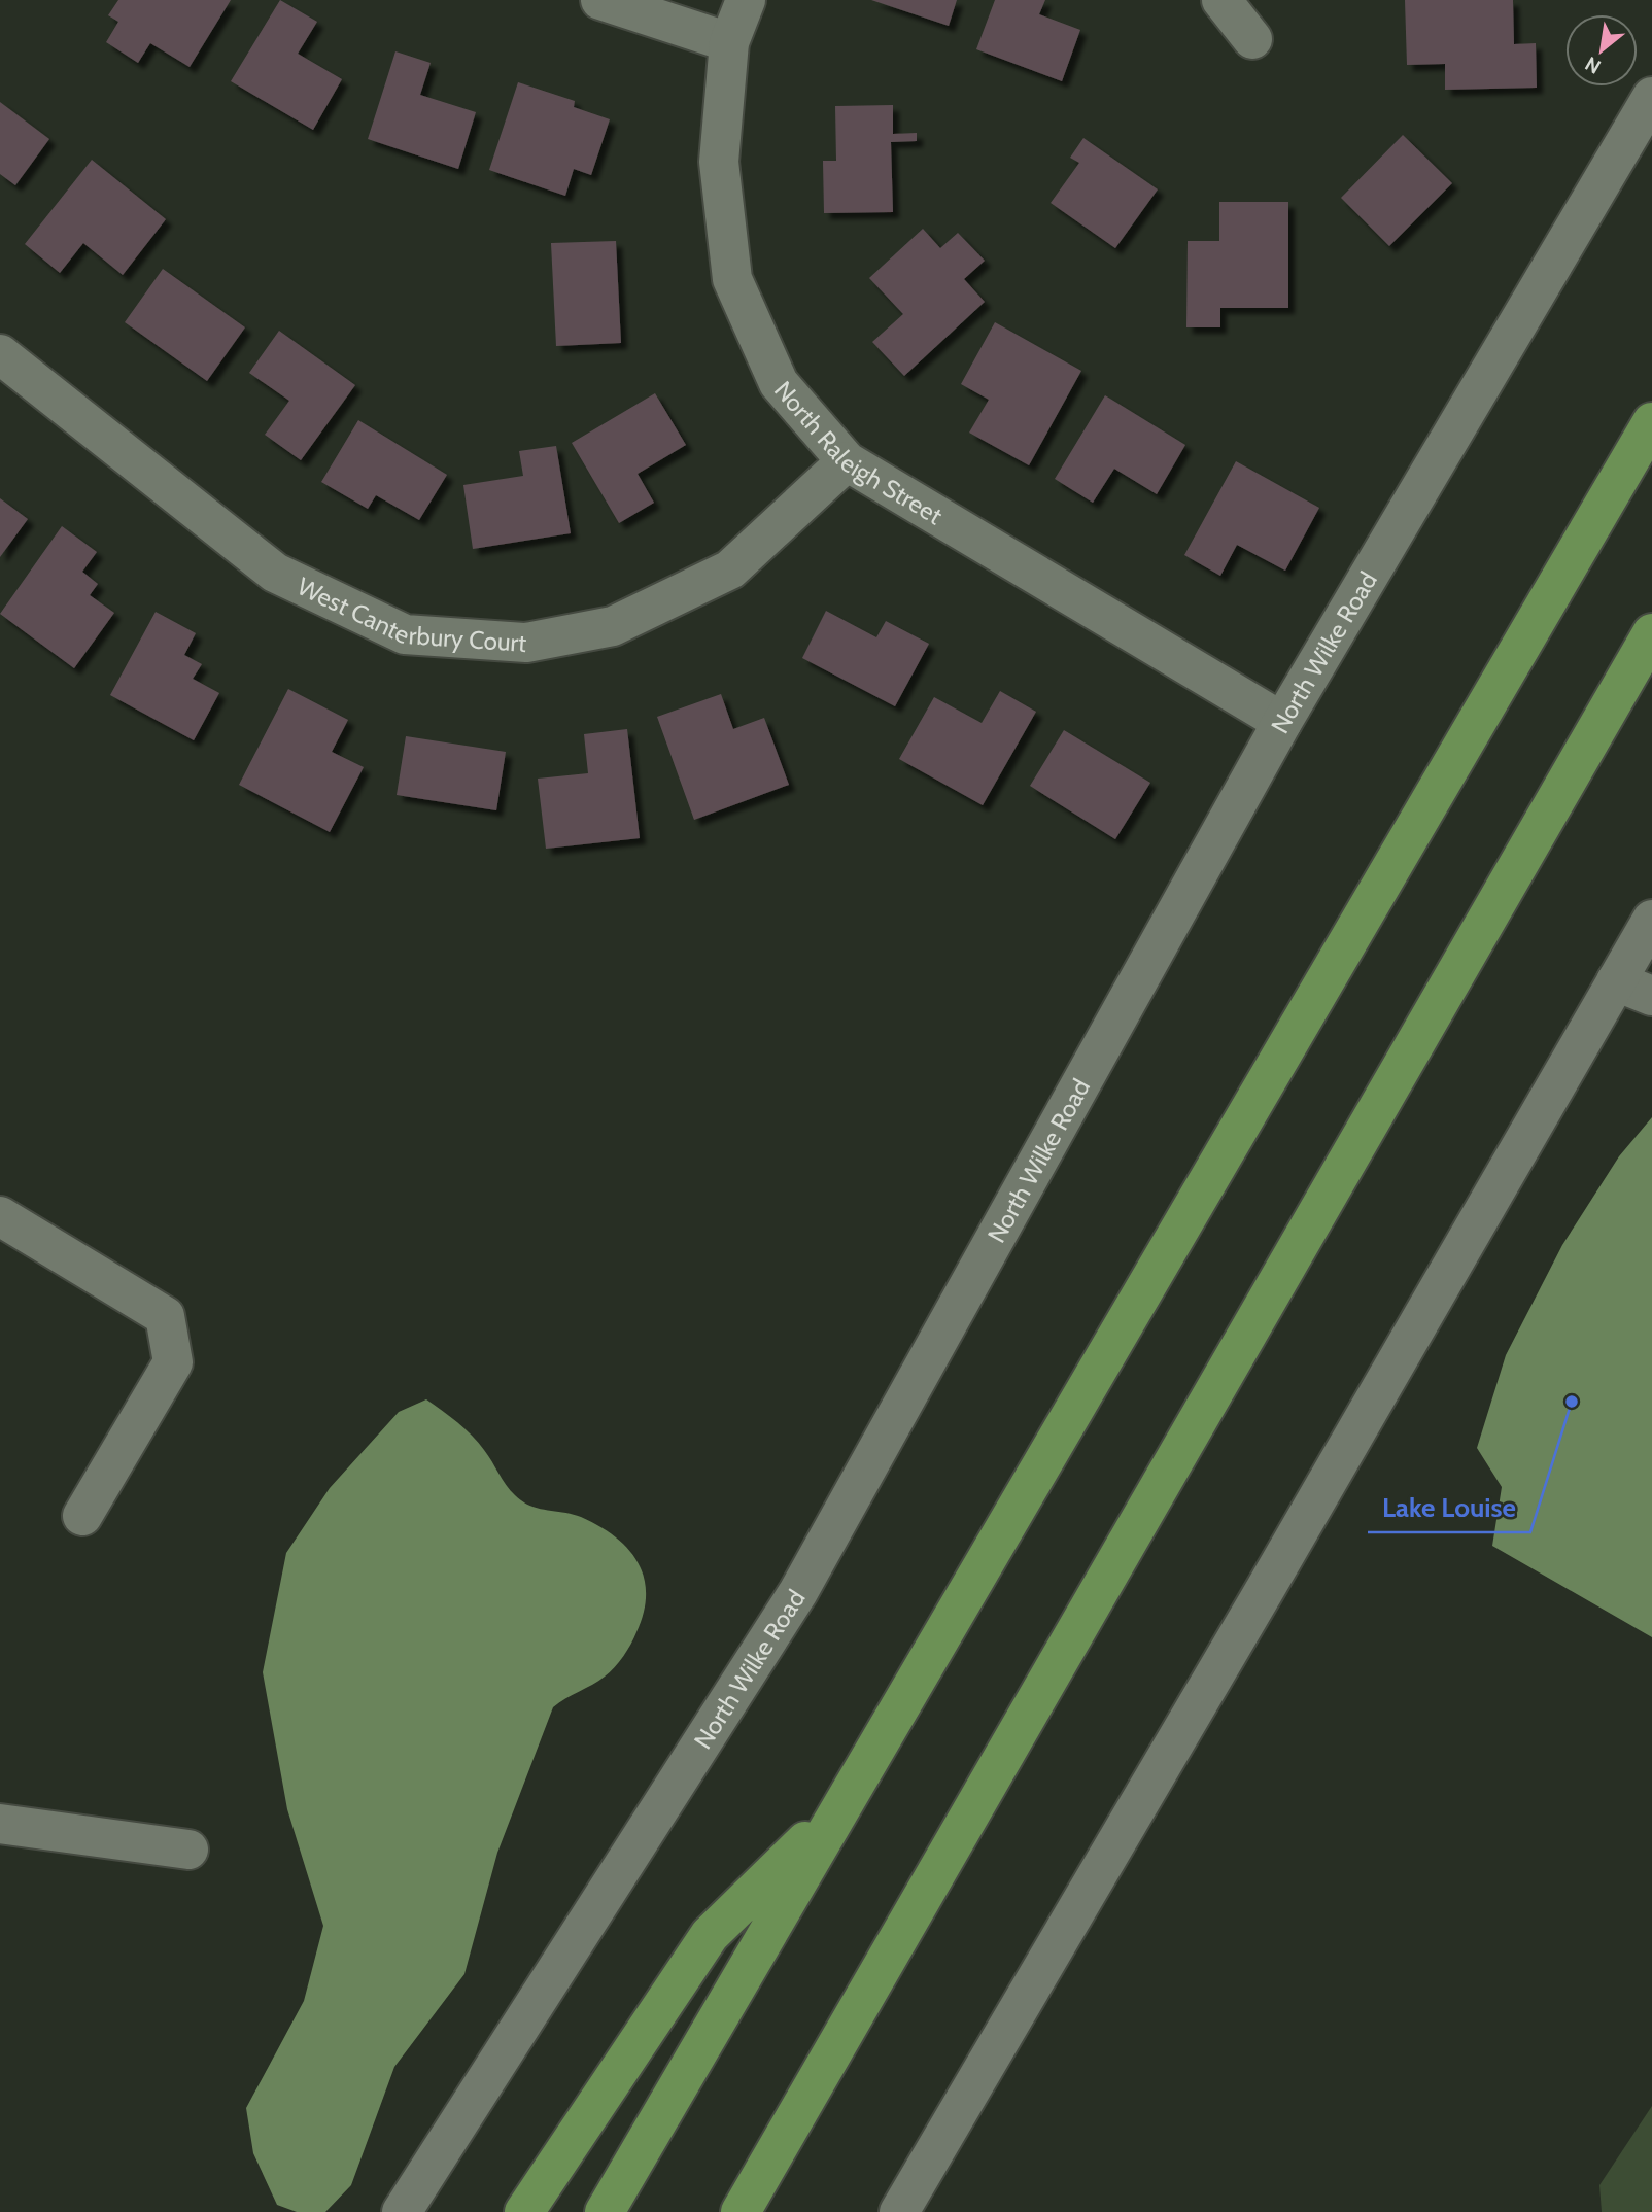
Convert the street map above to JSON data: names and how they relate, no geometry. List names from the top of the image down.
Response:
{
  "streets": {
    "street": ["North Raleigh Street", "West Canterbury Court", "North Wilke Road"]
  },
  "crossings": [
    ["North Raleigh Street", "West Canterbury Court"],
    ["North Raleigh Street", "North Wilke Road"]
  ],
  "places": ["Lake Louise"],
  "north": "bottom left"
}
